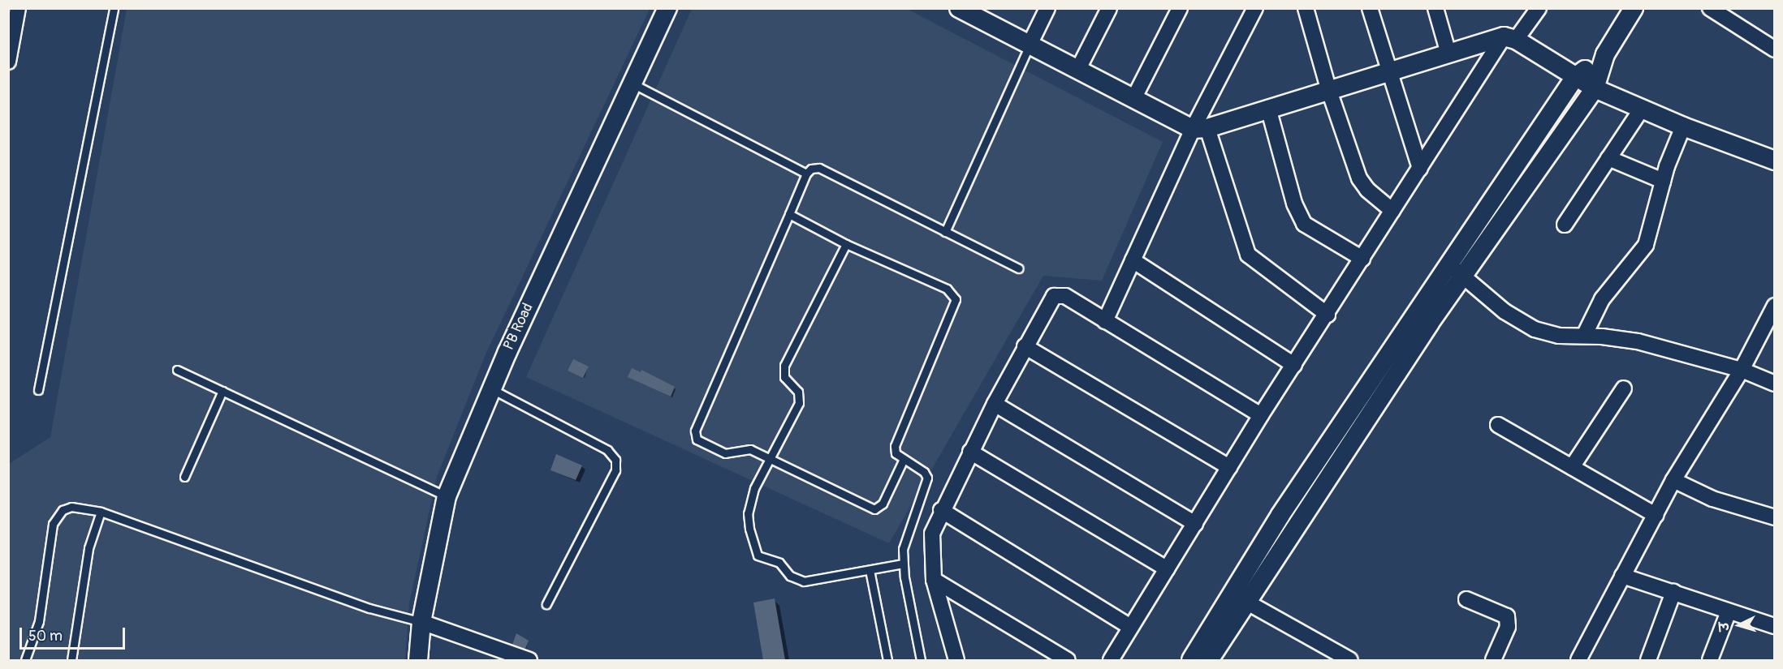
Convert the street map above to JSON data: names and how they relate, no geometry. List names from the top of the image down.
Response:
{
  "streets": {
    "street": ["PB Road"]
  },
  "scale_bar": "50 m",
  "north": "left"
}
